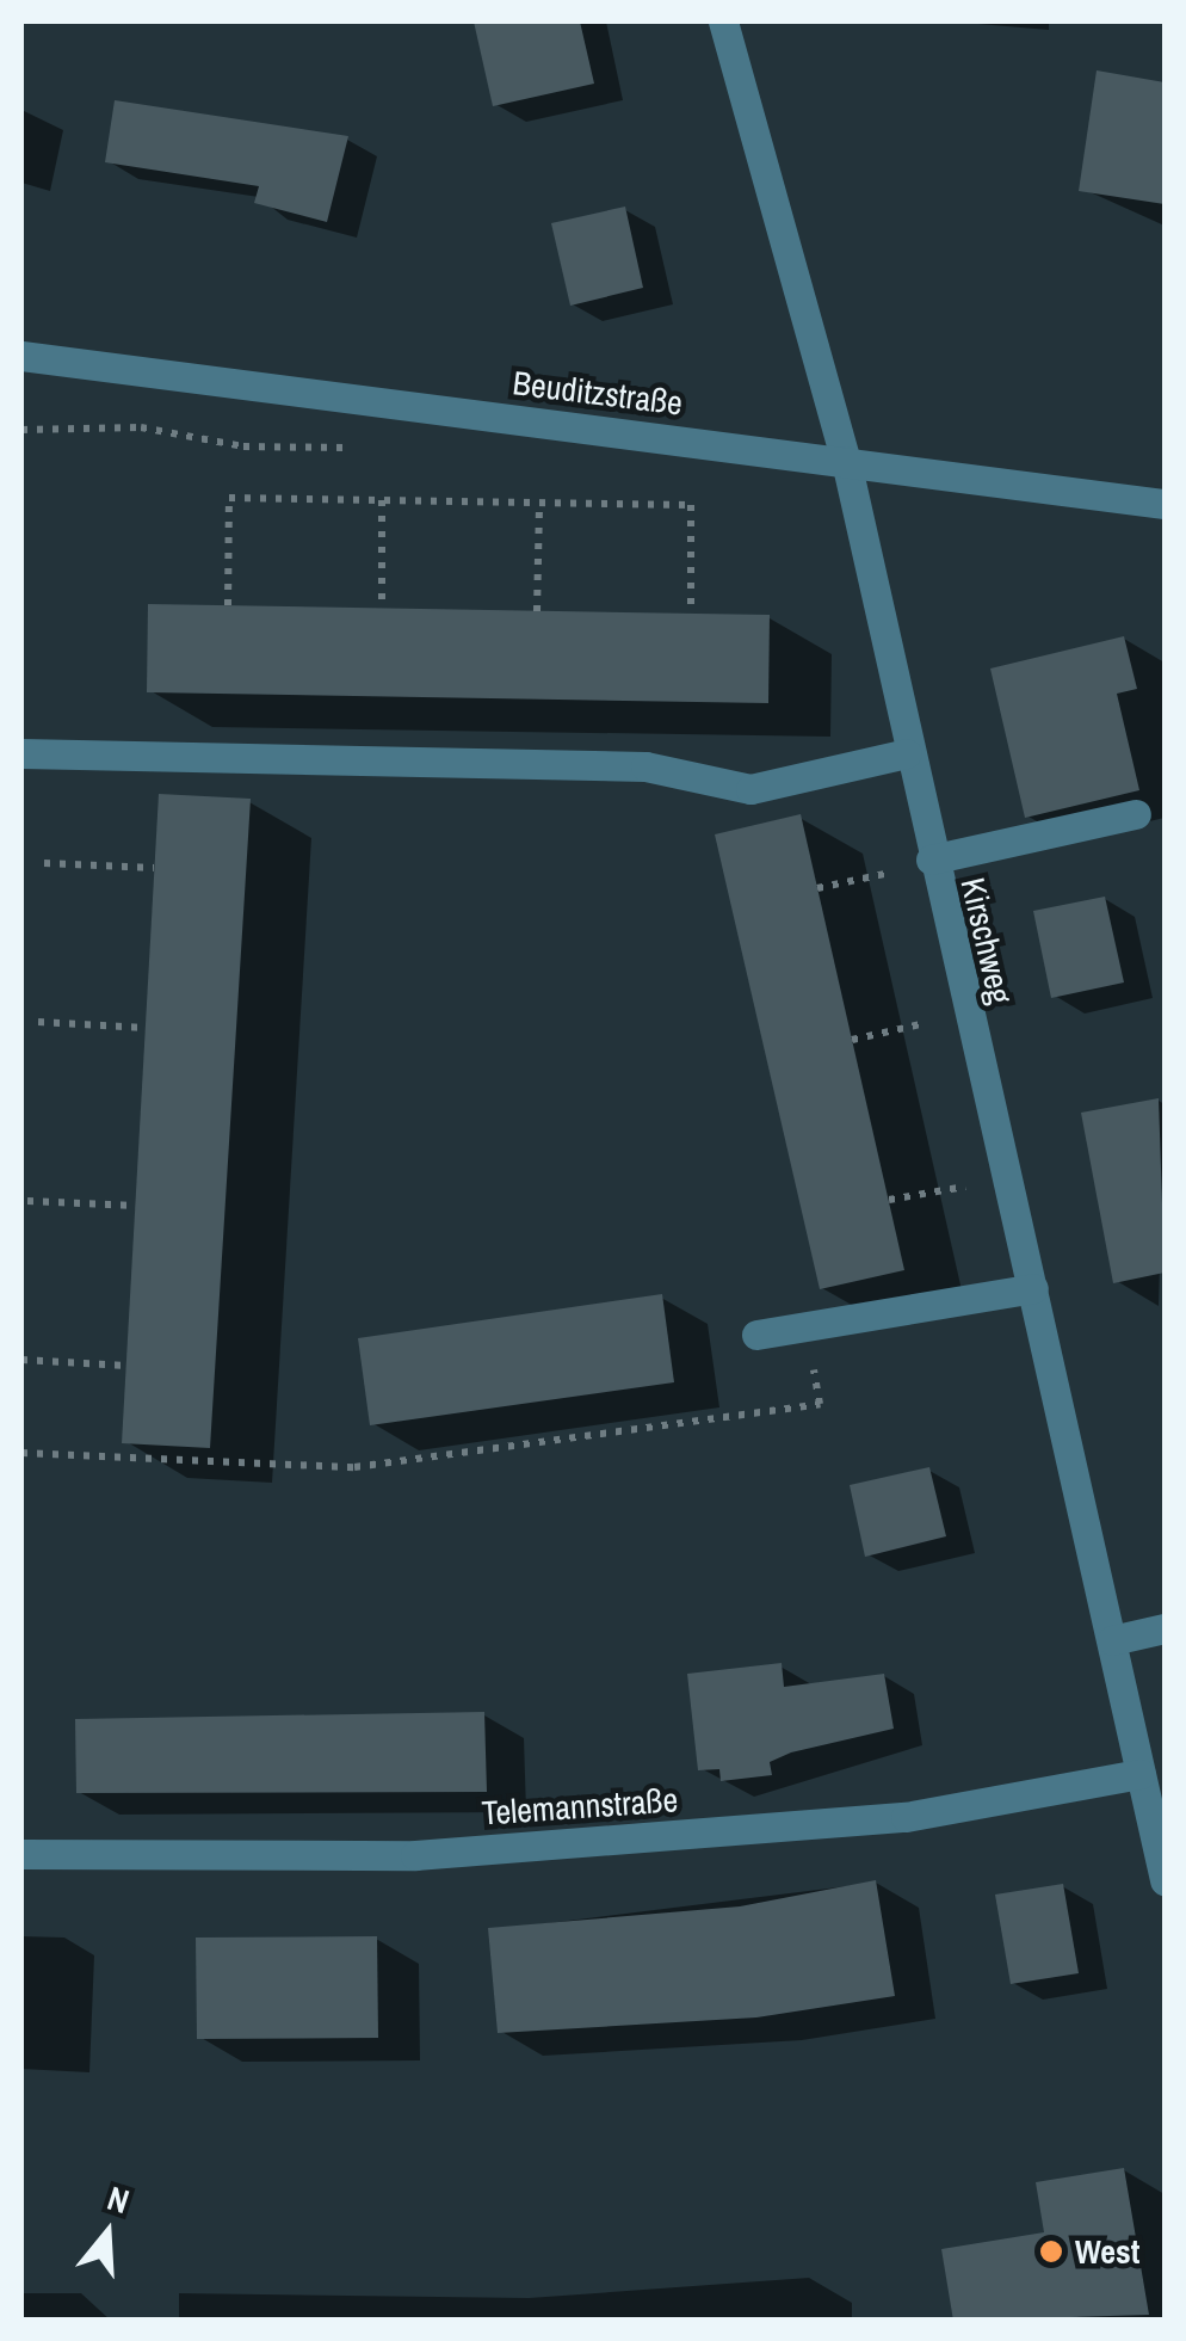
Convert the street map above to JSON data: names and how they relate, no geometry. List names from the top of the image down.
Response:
{
  "streets": {
    "street": ["Beuditzstraße", "Kirschweg", "Telemannstraße"]
  },
  "crossings": [
    ["Beuditzstraße", "Kirschweg"],
    ["Kirschweg", "Telemannstraße"]
  ],
  "places": ["West"],
  "north": "top"
}
